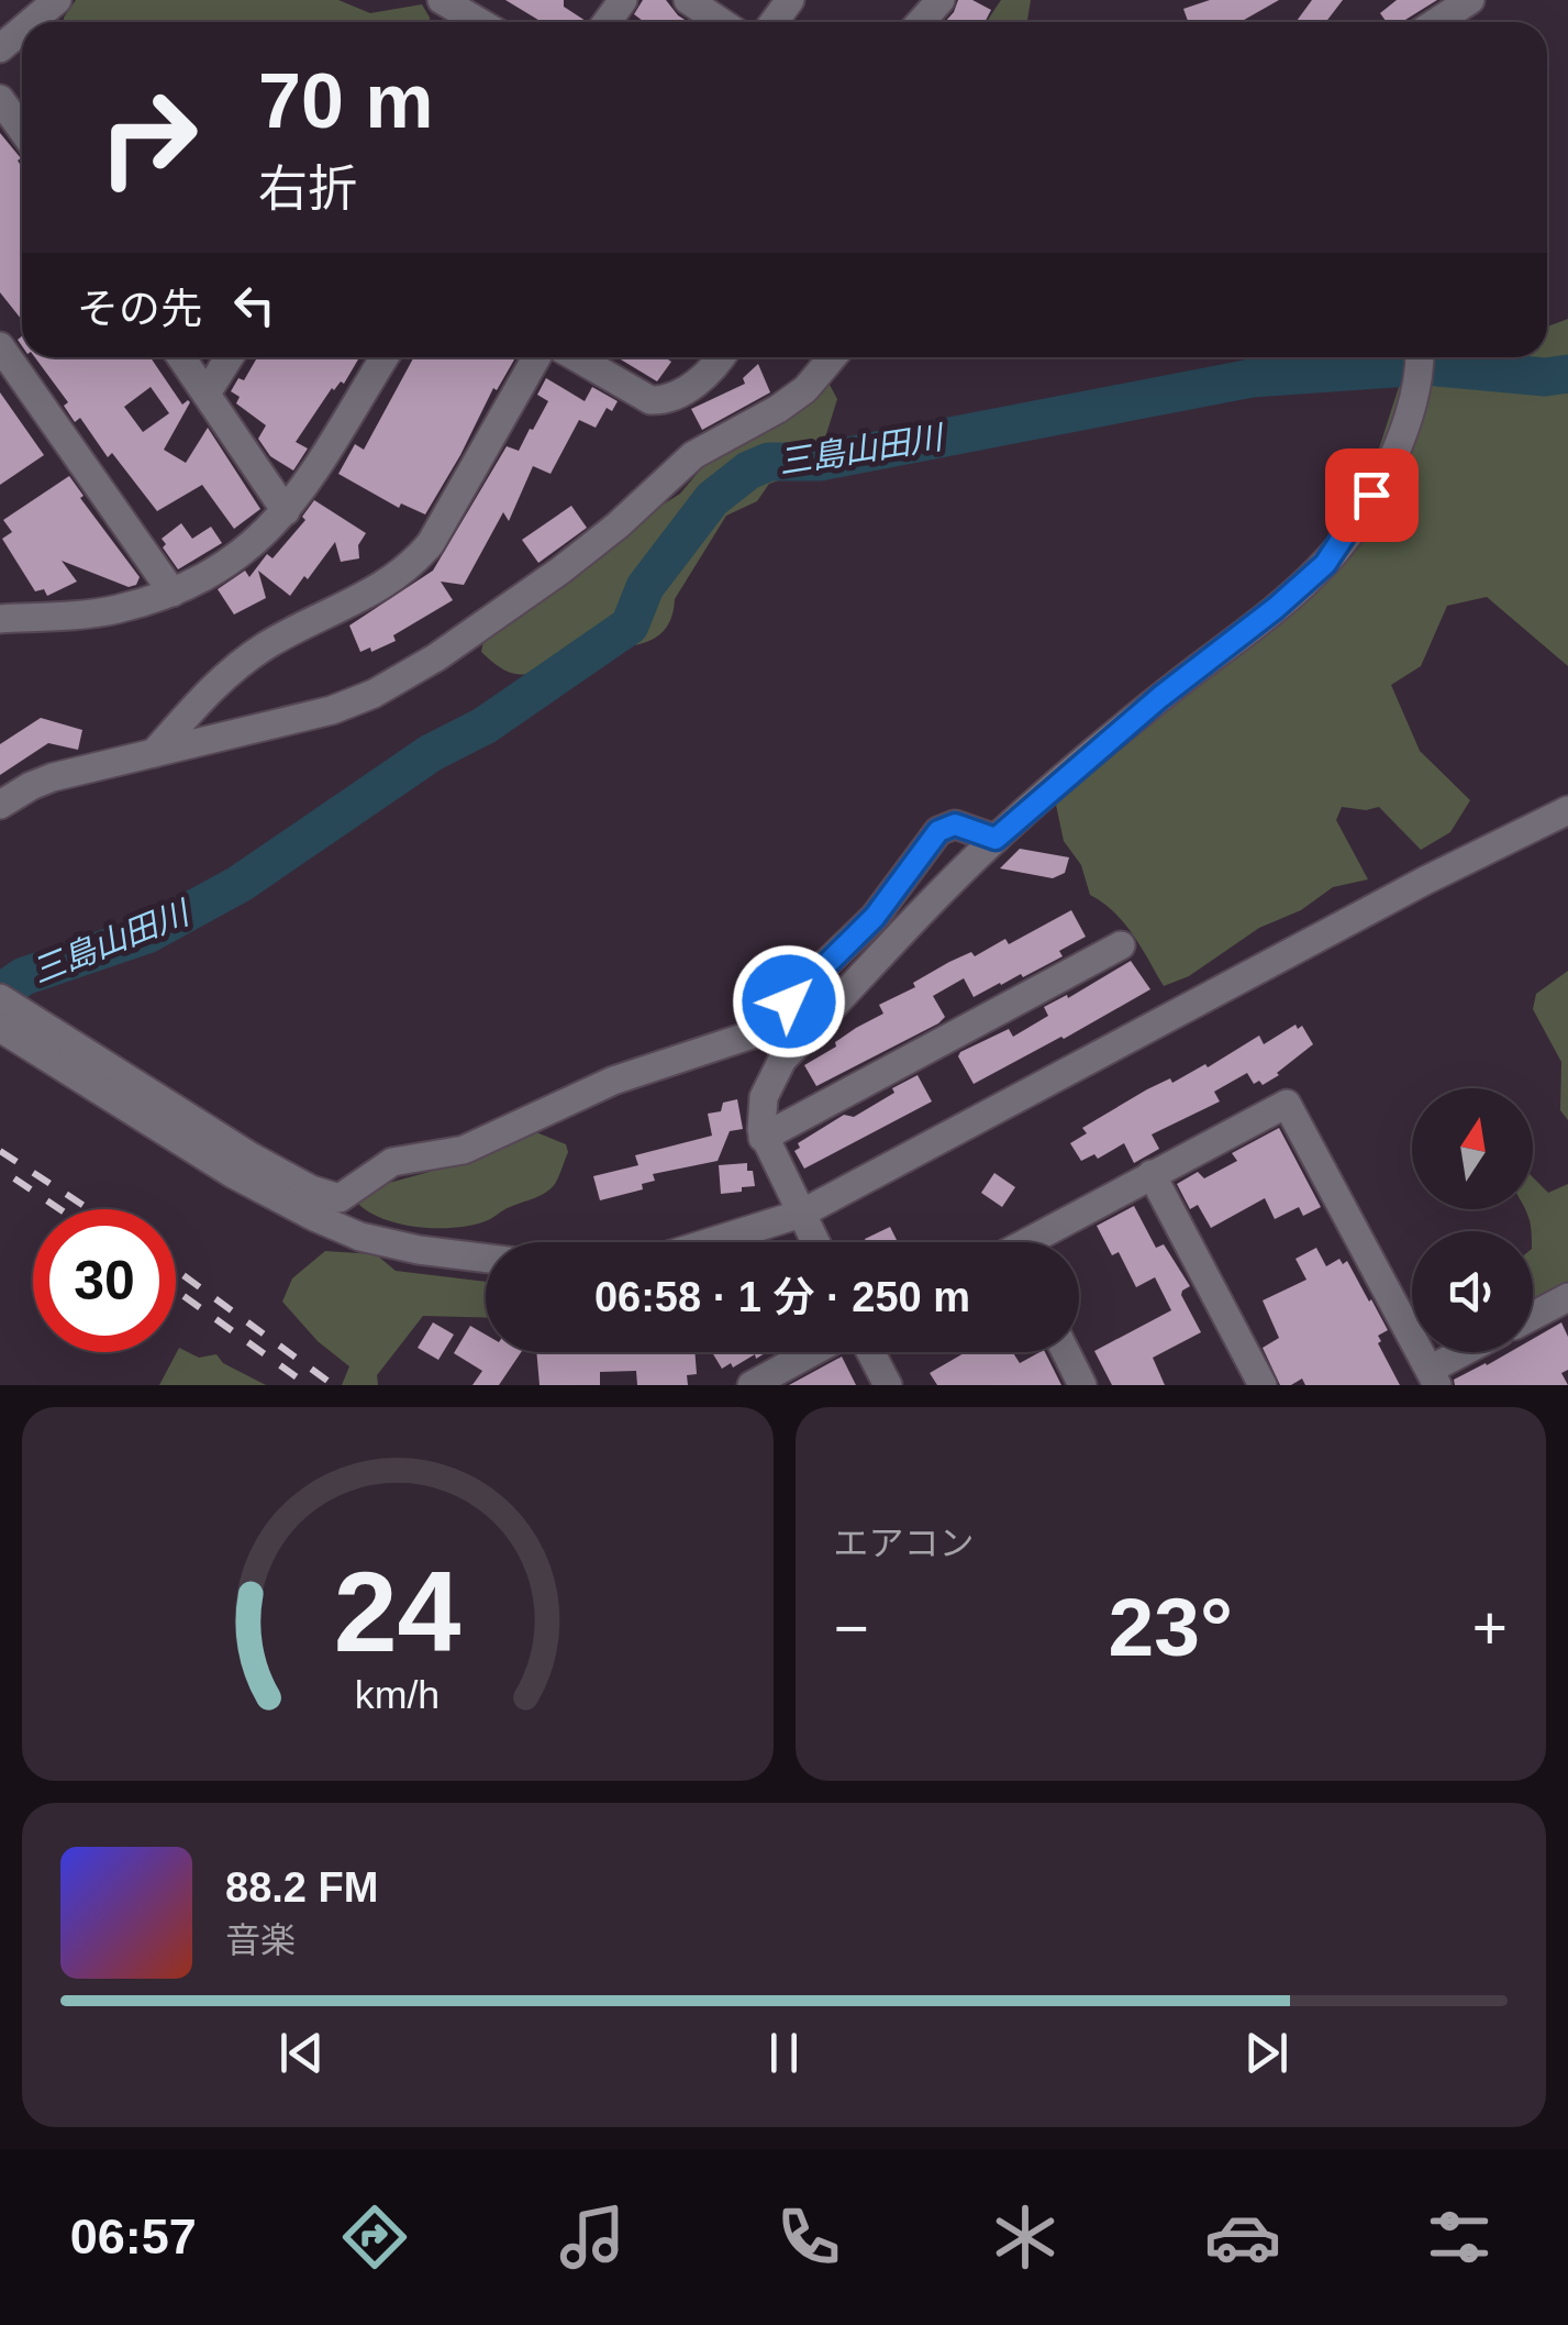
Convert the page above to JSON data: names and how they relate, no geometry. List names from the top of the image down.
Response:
{
  "water": ["三島山田川"],
  "north": "top",
  "page": {
    "turn": ["70 m", "右折"],
    "then": "その先",
    "limit": "30",
    "trip": "06:58 · 1 分 · 250 m",
    "tile": "エアコン",
    "heat": ["−", "23°", "+"],
    "song": ["88.2 FM", "音楽"],
    "tabs": "06:57",
    "gauge": ["24", "km/h"]
  }
}
